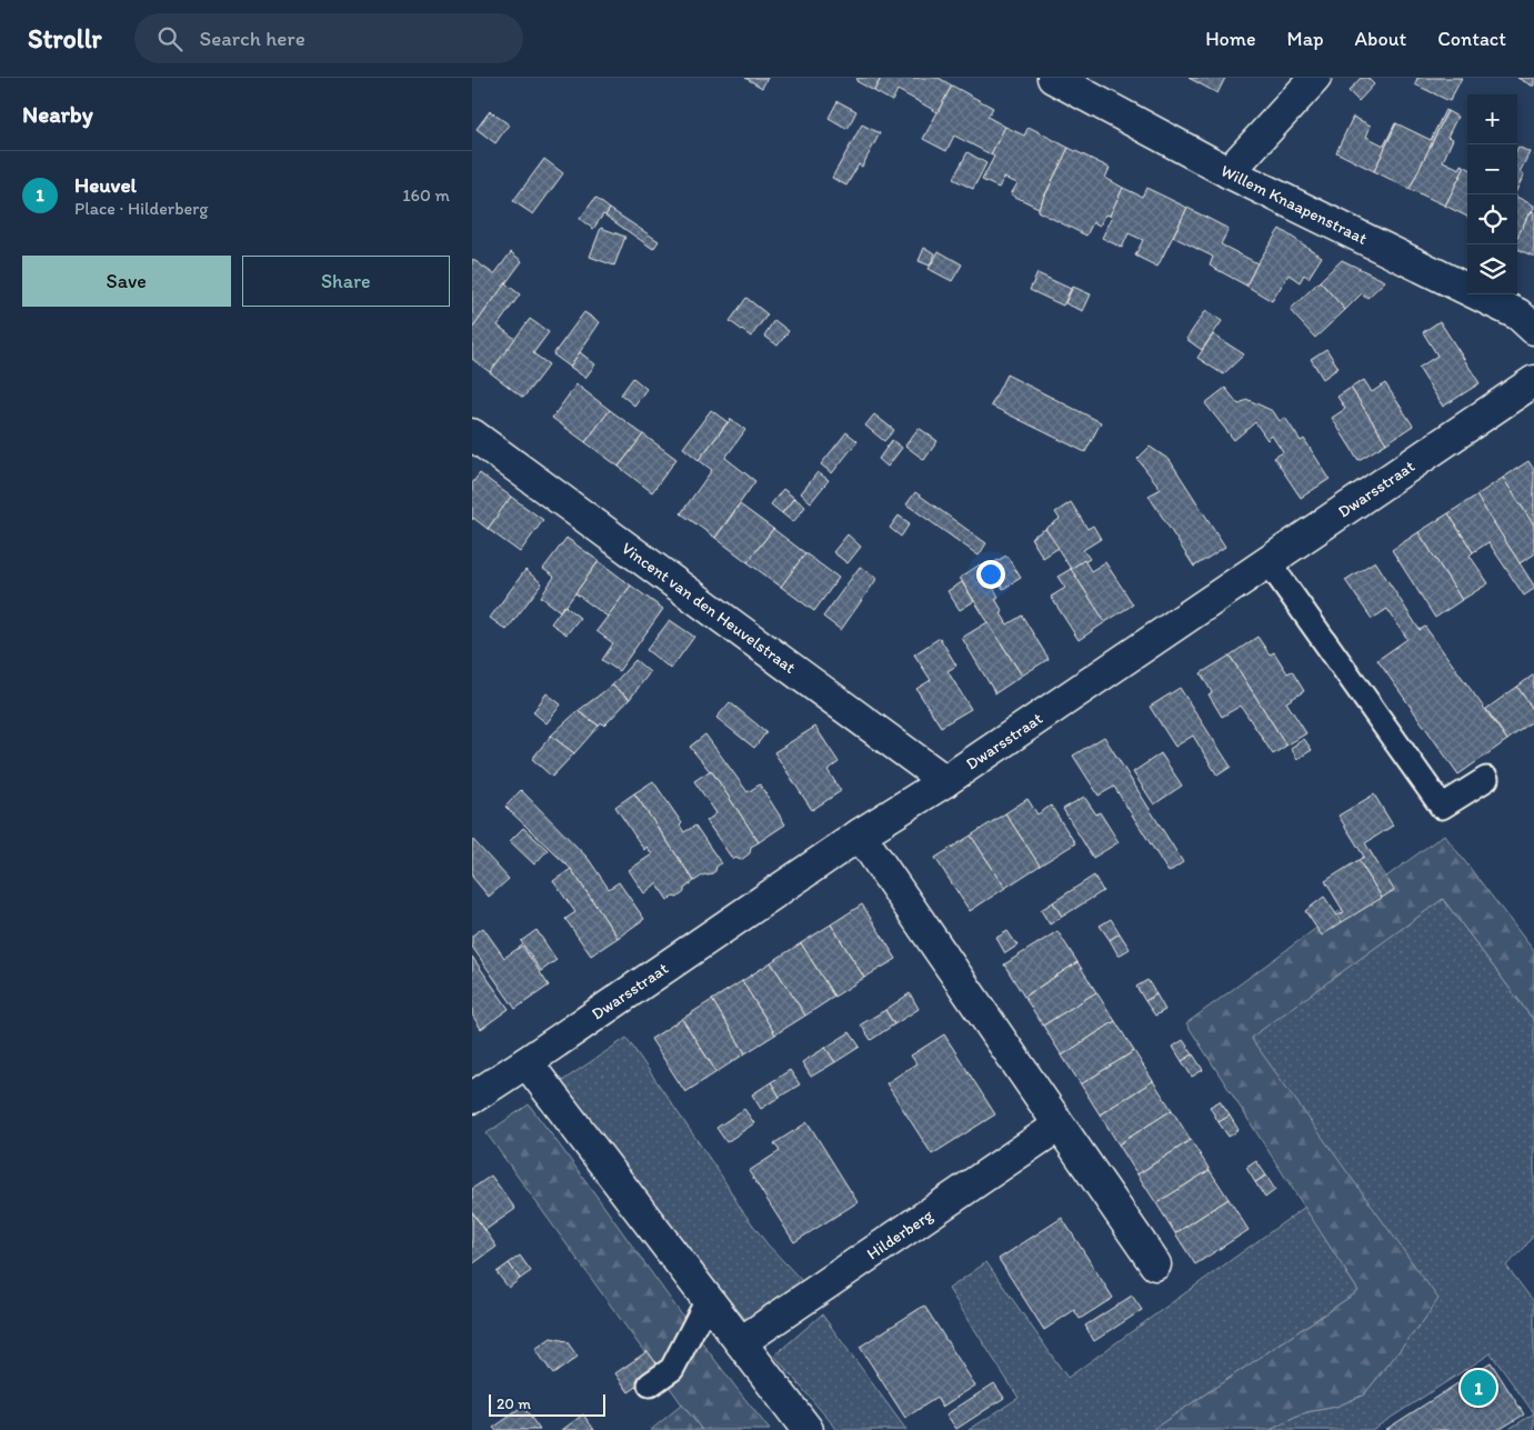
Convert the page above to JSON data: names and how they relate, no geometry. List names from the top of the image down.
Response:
{
  "streets": {
    "street": [
      "Willem Knaapenstraat",
      "Dwarsstraat",
      "Vincent van den Heuvelstraat",
      "Hilderberg"
    ]
  },
  "crossings": [
    ["Dwarsstraat", "Vincent van den Heuvelstraat"]
  ],
  "scale_bar": "20 m",
  "page": {
    "header": "Strollr",
    "search": "Search here",
    "nav": [
      "Home",
      "Map",
      "About",
      "Contact"
    ],
    "heading": "Nearby",
    "map_buttons": ["+", "−"],
    "list": [
      {
        "mark": "1",
        "name": "Heuvel",
        "note": "Place · Hilderberg",
        "value": "160 m"
      }
    ],
    "buttons": ["Save", "Share"],
    "pins": "1",
    "scale": "20 m"
  }
}
